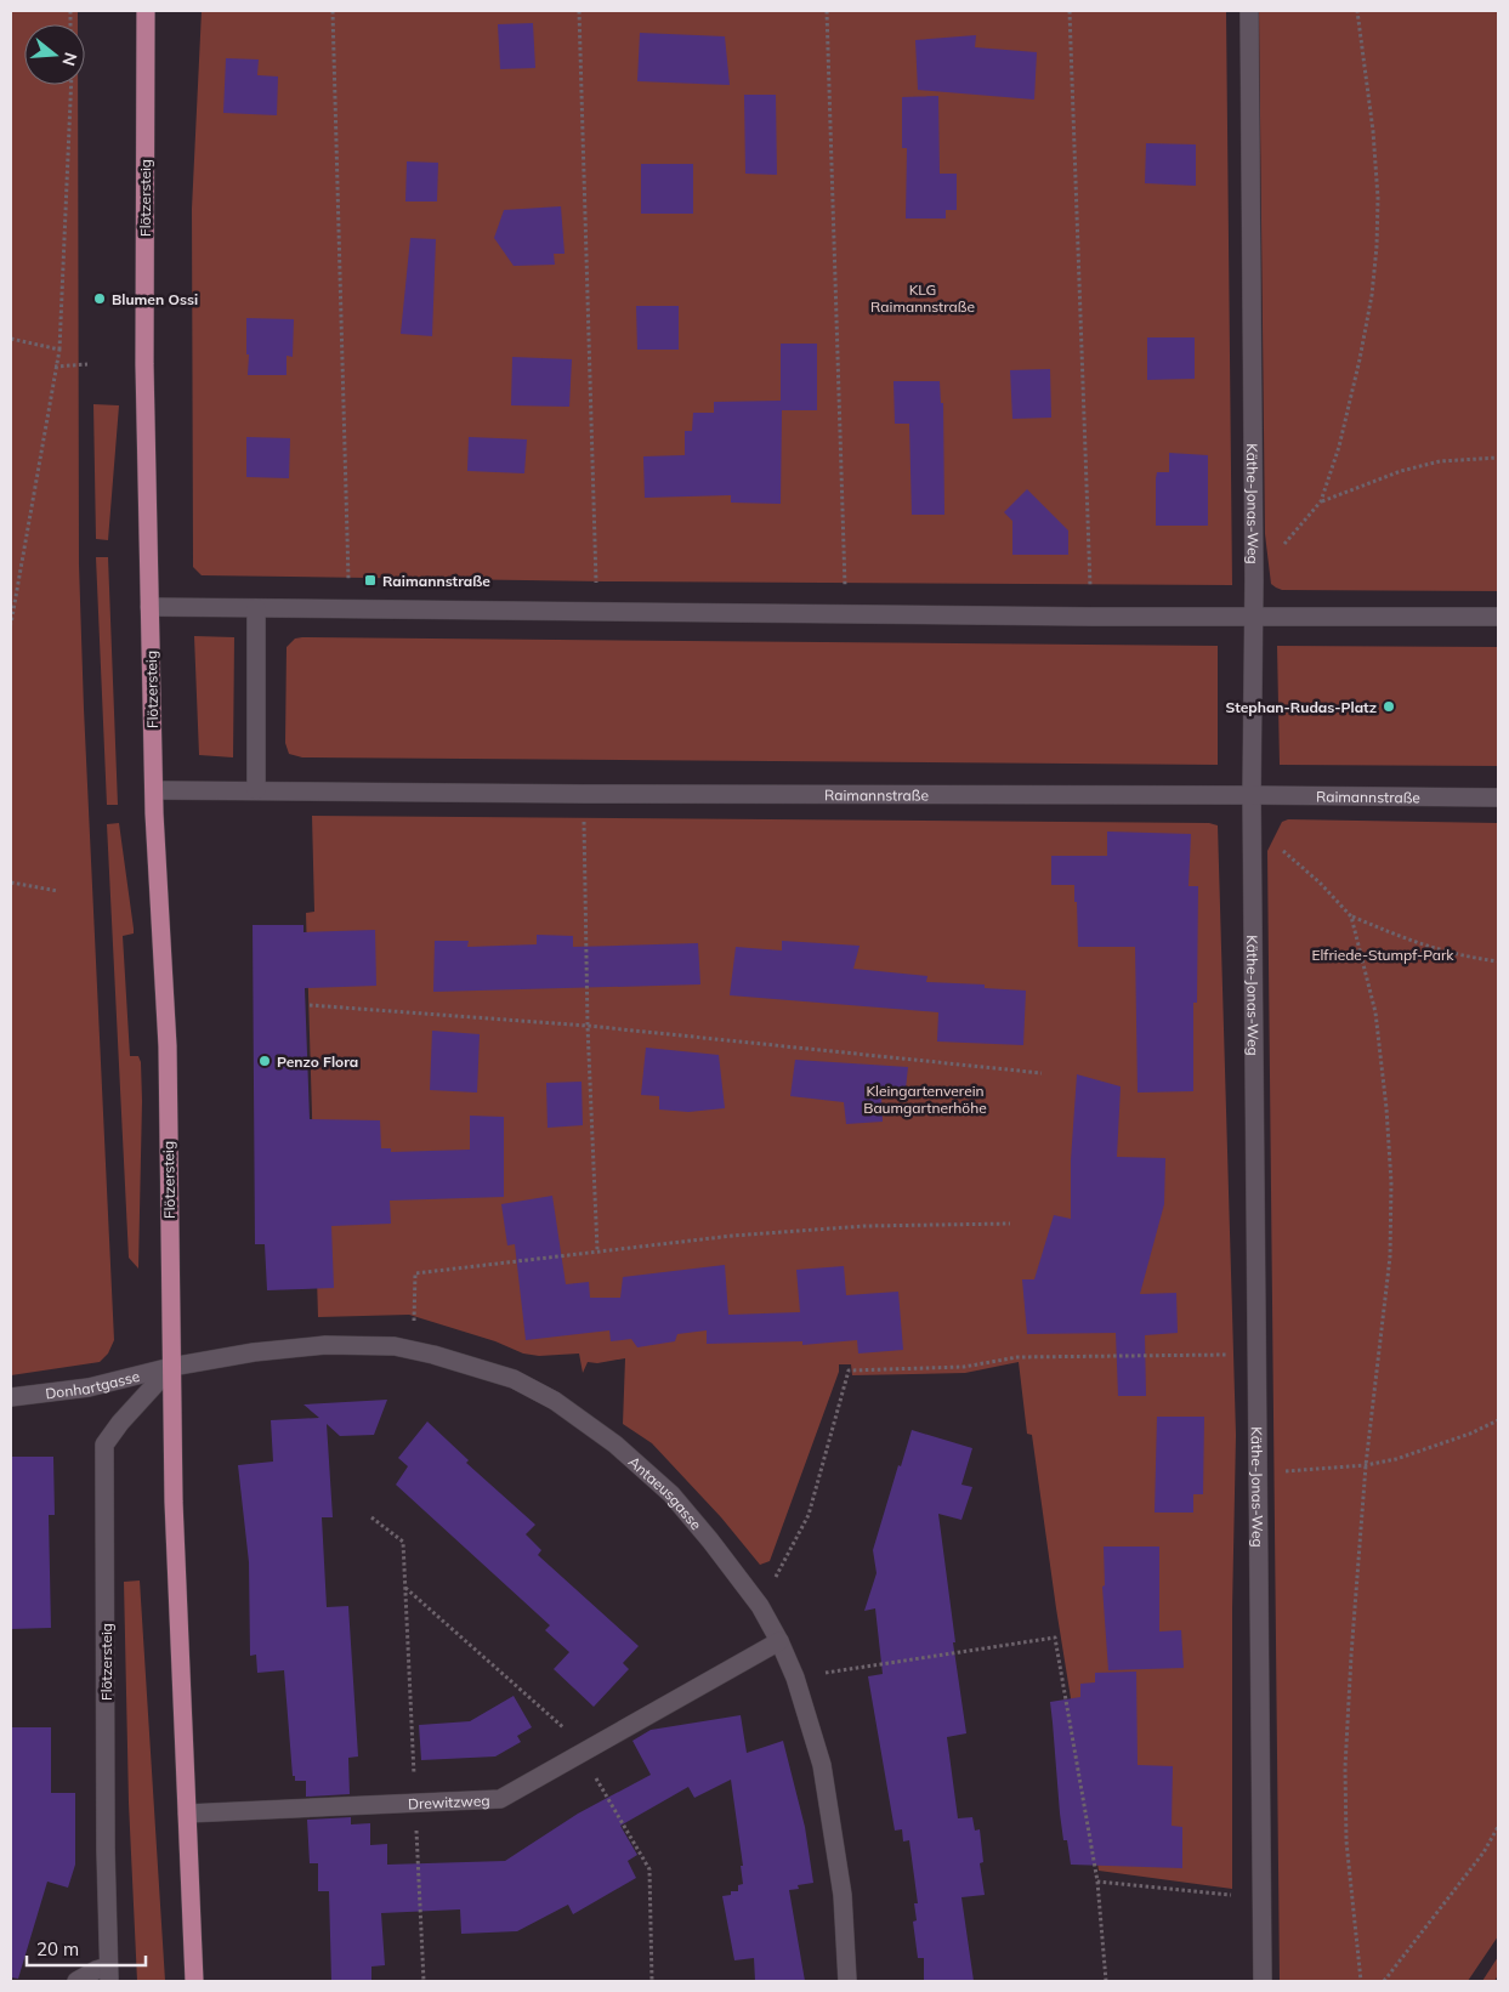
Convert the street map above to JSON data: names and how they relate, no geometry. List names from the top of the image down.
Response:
{
  "streets": {
    "main road": ["Flötzersteig"],
    "street": [
      "Käthe-Jonas-Weg",
      "Raimannstraße",
      "Donhartgasse",
      "Antaeusgasse",
      "Drewitzweg"
    ]
  },
  "crossings": [
    ["Flötzersteig", "Raimannstraße"],
    ["Flötzersteig", "Donhartgasse"],
    ["Flötzersteig", "Antaeusgasse"],
    ["Flötzersteig", "Drewitzweg"],
    ["Käthe-Jonas-Weg", "Raimannstraße"],
    ["Donhartgasse", "Antaeusgasse"],
    ["Antaeusgasse", "Drewitzweg"]
  ],
  "parks": ["KLG Raimannstraße", "Elfriede-Stumpf-Park", "Kleingartenverein Baumgartnerhöhe"],
  "places": {
    "other": ["Blumen Ossi", "Stephan-Rudas-Platz", "Penzo Flora"],
    "transit": ["Raimannstraße"]
  },
  "scale_bar": "20 m",
  "north": "right"
}
